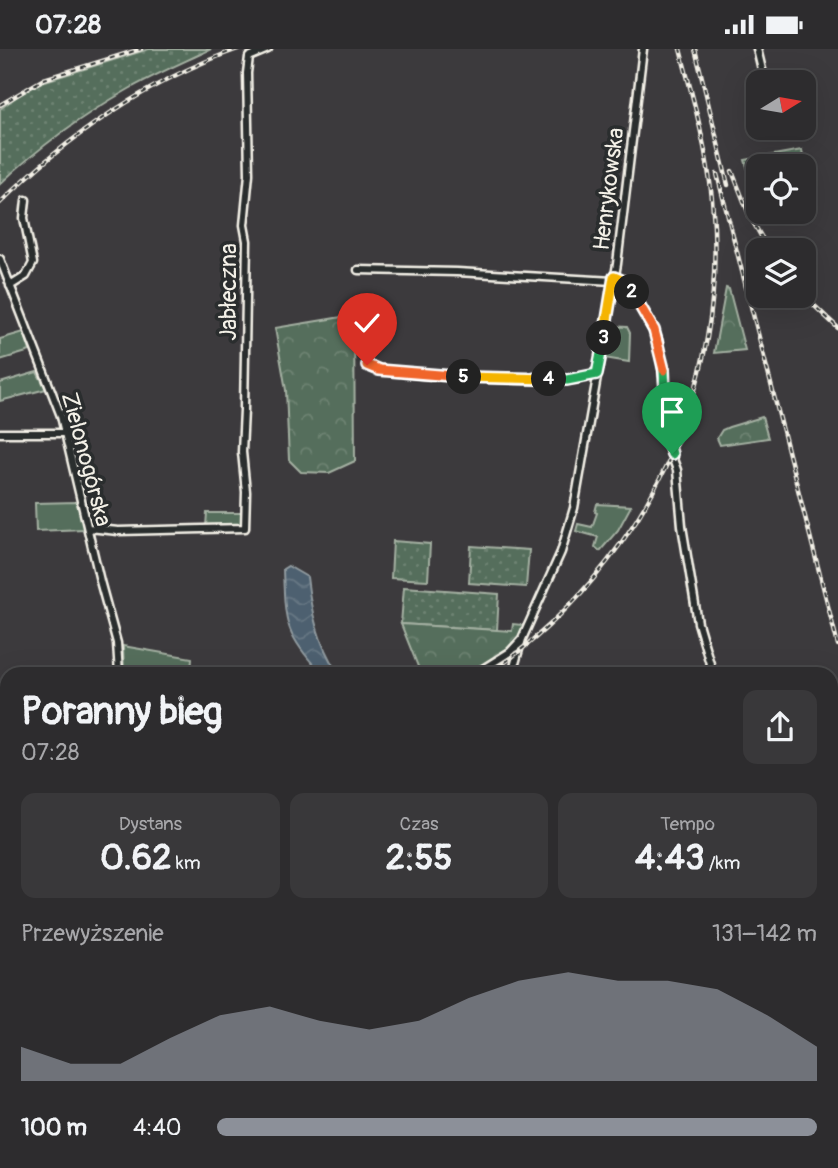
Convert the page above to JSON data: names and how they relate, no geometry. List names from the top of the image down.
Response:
{
  "streets": {
    "street": ["Henrykowska", "Jabłeczna", "Zielonogórska"]
  },
  "crossings": [
    ["Jabłeczna", "Zielonogórska"]
  ],
  "north": "right",
  "page": {
    "status": "07:28",
    "pins": [
      "2",
      "3",
      "5",
      "4"
    ],
    "heading": ["Poranny bieg", "07:28"],
    "stats": [
      ["Dystans", "0.62 km"],
      ["Czas", "2:55"],
      ["Tempo", "4:43 /km"]
    ],
    "chart": ["Przewyższenie", "131–142 m"],
    "list": [
      {
        "name": "100 m",
        "note": "4:40"
      }
    ]
  }
}
